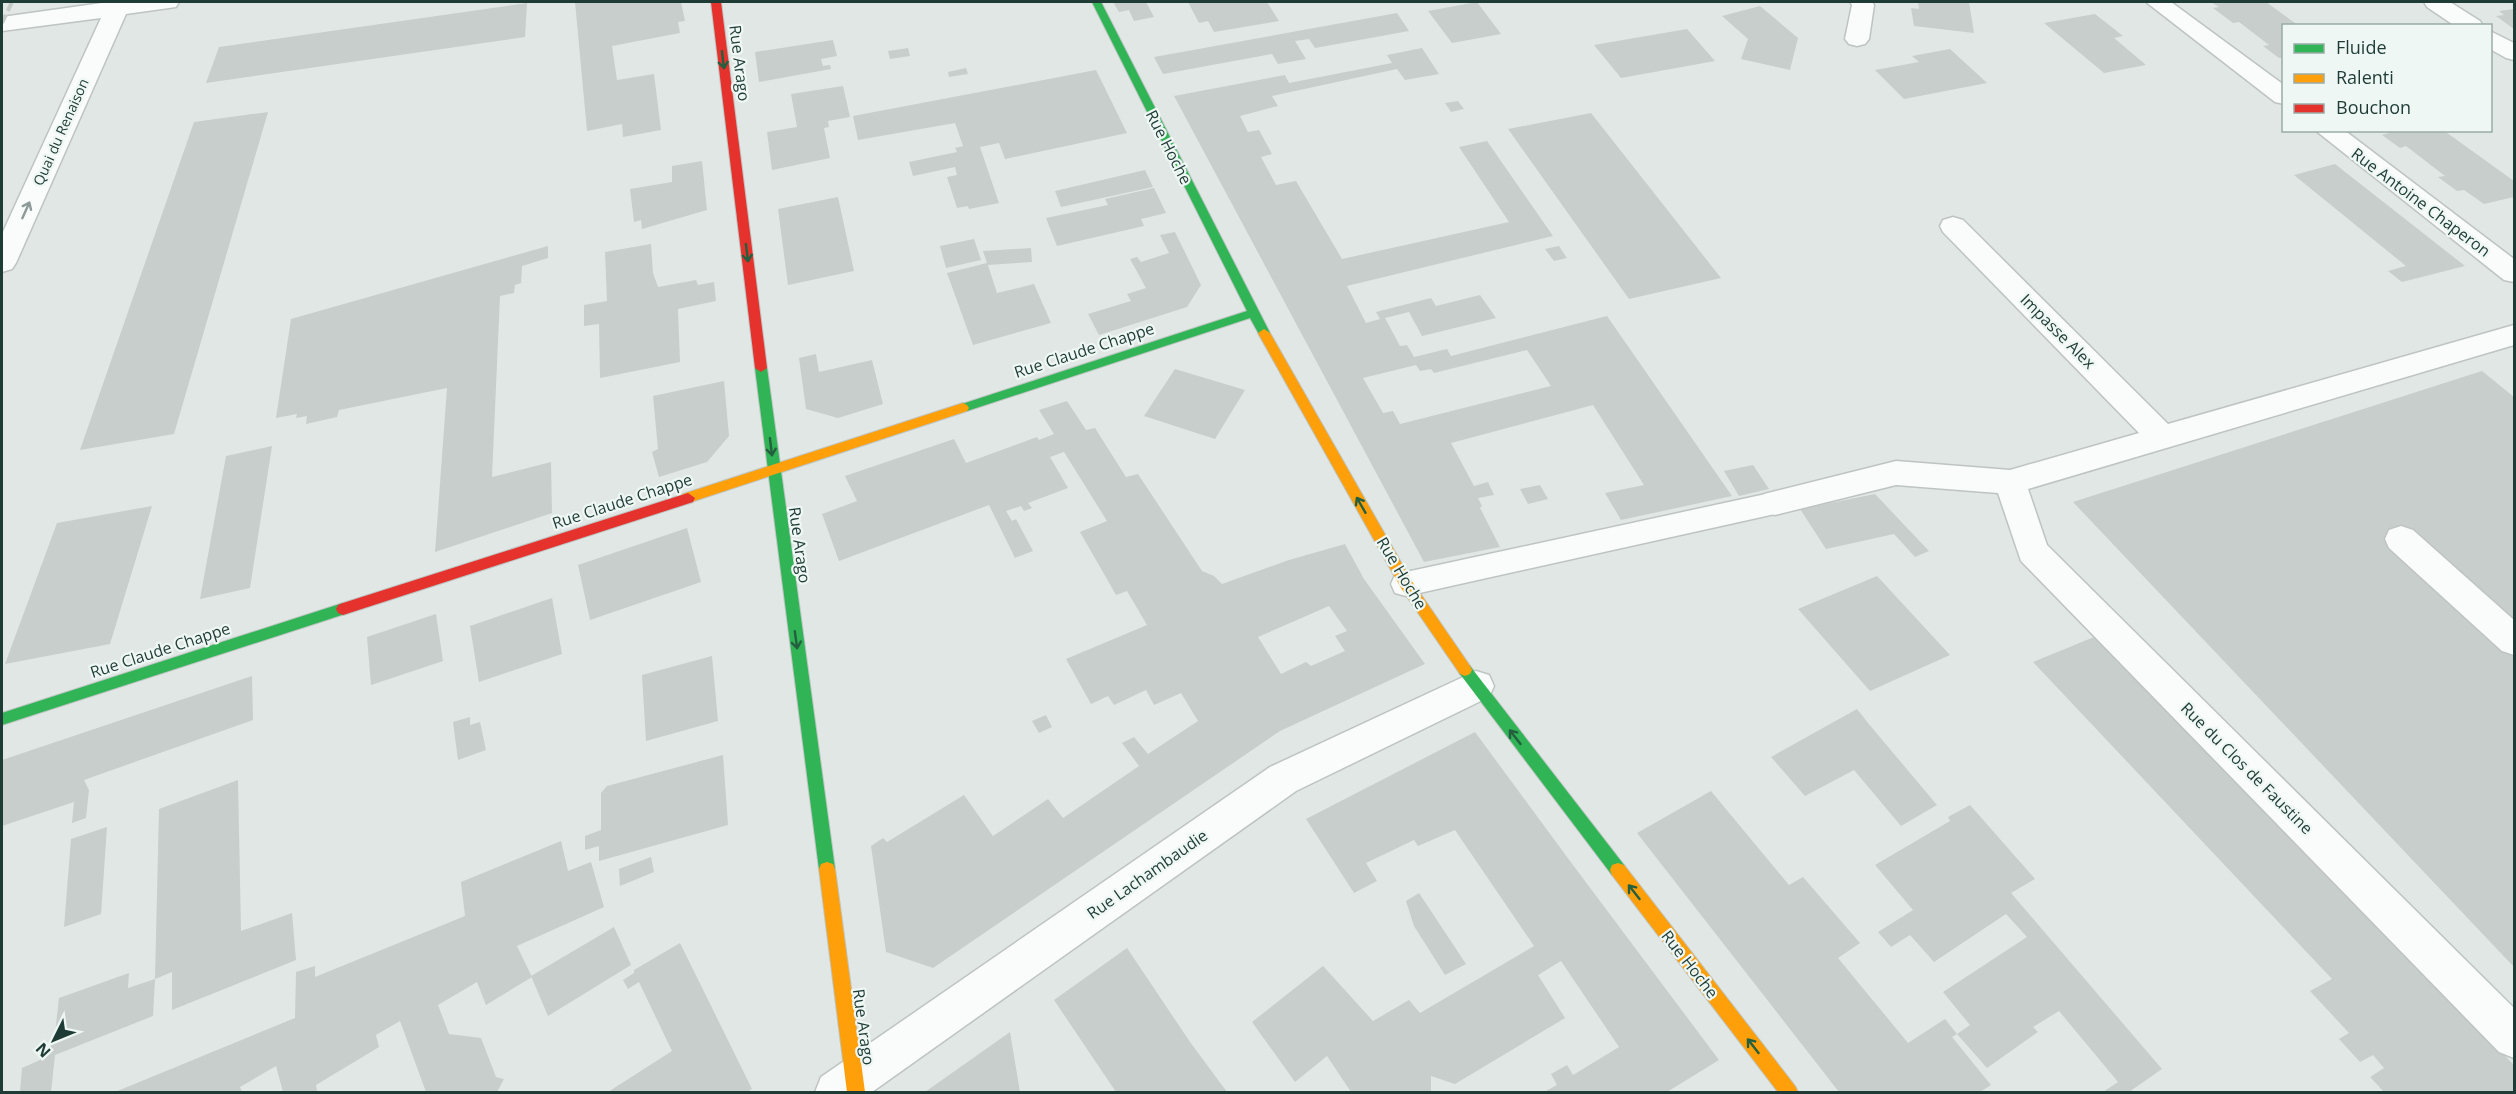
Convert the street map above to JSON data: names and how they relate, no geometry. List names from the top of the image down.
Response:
{
  "streets": {
    "street": [
      "Rue Arago",
      "Quai du Renaison",
      "Rue Hoche",
      "Rue Antoine Chaperon",
      "Impasse Alex",
      "Rue Claude Chappe",
      "Rue du Clos de Faustine",
      "Rue Lachambaudie"
    ]
  },
  "crossings": [
    ["Rue Arago", "Rue Claude Chappe"],
    ["Rue Arago", "Rue Lachambaudie"],
    ["Rue Hoche", "Rue Claude Chappe"],
    ["Rue Hoche", "Rue Lachambaudie"]
  ],
  "one_way": ["Rue Arago", "Quai du Renaison", "Rue Hoche"],
  "legend": ["Fluide", "Ralenti", "Bouchon"],
  "north": "bottom left"
}
